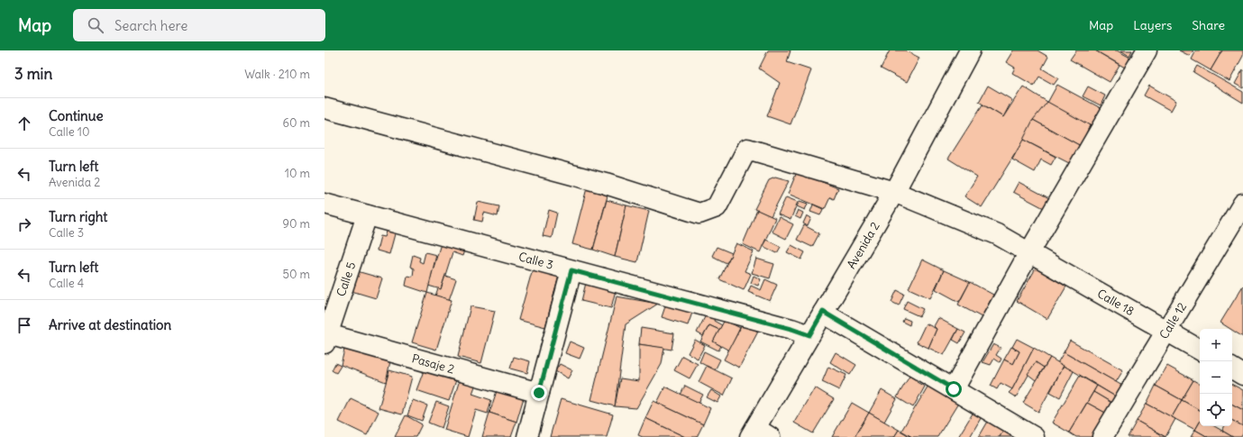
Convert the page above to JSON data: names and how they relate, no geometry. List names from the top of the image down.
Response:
{
  "streets": {
    "street": [
      "Avenida 2",
      "Calle 3",
      "Calle 5",
      "Calle 18",
      "Calle 12",
      "Pasaje 2"
    ]
  },
  "crossings": [
    ["Avenida 2", "Calle 3"],
    ["Avenida 2", "Calle 18"],
    ["Calle 3", "Calle 5"],
    ["Calle 5", "Pasaje 2"],
    ["Calle 18", "Calle 12"]
  ],
  "page": {
    "header": "Map",
    "search": "Search here",
    "nav": ["Map", "Layers", "Share"],
    "heading": ["3 min", "Walk · 210 m"],
    "list": [
      ["Continue", "Calle 10", "60 m"],
      ["Turn left", "Avenida 2", "10 m"],
      ["Turn right", "Calle 3", "90 m"],
      ["Turn left", "Calle 4", "50 m"],
      "Arrive at destination"
    ],
    "map_buttons": ["+", "−"]
  }
}
